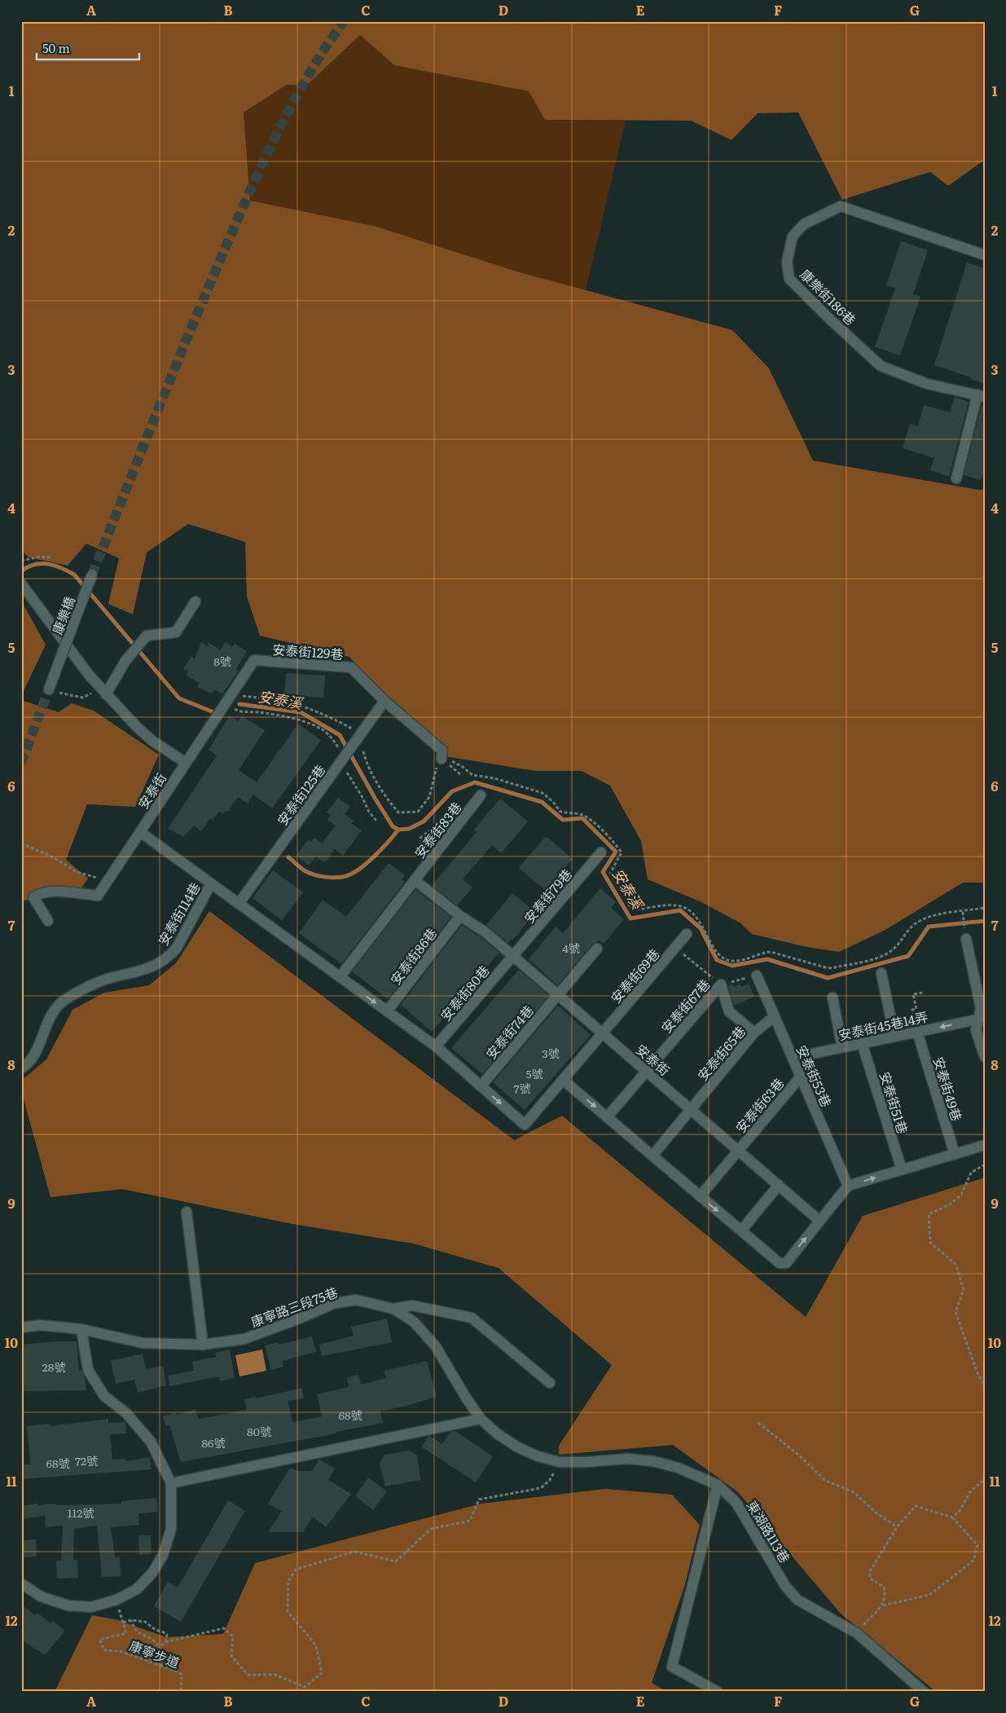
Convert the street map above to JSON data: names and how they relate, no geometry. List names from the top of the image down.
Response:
{
  "streets": {
    "street": [
      "康樂街186巷",
      "康樂橋",
      "安泰街129巷",
      "安泰街",
      "安泰街125巷",
      "安泰街83巷",
      "安泰街79巷",
      "安泰街114巷",
      "安泰街86巷",
      "安泰街69巷",
      "安泰街80巷",
      "安泰街67巷",
      "安泰街45巷14弄",
      "安泰街74巷",
      "安泰街65巷",
      "安泰街53巷",
      "安泰街49巷",
      "安泰街51巷",
      "安泰街63巷",
      "康寧路三段75巷",
      "東湖路113巷"
    ],
    "path": ["康寧步道"]
  },
  "crossings": [
    ["安泰街129巷", "安泰街"],
    ["安泰街129巷", "安泰街125巷"],
    ["安泰街", "安泰街83巷"],
    ["安泰街", "安泰街79巷"],
    ["安泰街", "安泰街86巷"],
    ["安泰街", "安泰街69巷"],
    ["安泰街", "安泰街80巷"],
    ["安泰街", "安泰街67巷"],
    ["安泰街", "安泰街74巷"],
    ["安泰街", "安泰街65巷"],
    ["安泰街", "安泰街63巷"],
    ["安泰街79巷", "安泰街80巷"],
    ["安泰街67巷", "安泰街65巷"],
    ["安泰街45巷14弄", "安泰街53巷"],
    ["安泰街45巷14弄", "安泰街49巷"],
    ["安泰街45巷14弄", "安泰街51巷"],
    ["安泰街65巷", "安泰街53巷"],
    ["安泰街53巷", "安泰街63巷"],
    ["康寧路三段75巷", "東湖路113巷"]
  ],
  "water": ["安泰溪"],
  "house_numbers": [
    "8號",
    "4號",
    "3號",
    "5號",
    "7號",
    "28號",
    "68號",
    "80號",
    "86號",
    "72號",
    "68號",
    "112號"
  ],
  "scale_bar": "50 m",
  "grid": {
    "columns": [
      "A",
      "B",
      "C",
      "D",
      "E",
      "F",
      "G"
    ],
    "rows": [
      "1",
      "2",
      "3",
      "4",
      "5",
      "6",
      "7",
      "8",
      "9",
      "10",
      "11",
      "12"
    ]
  }
}
